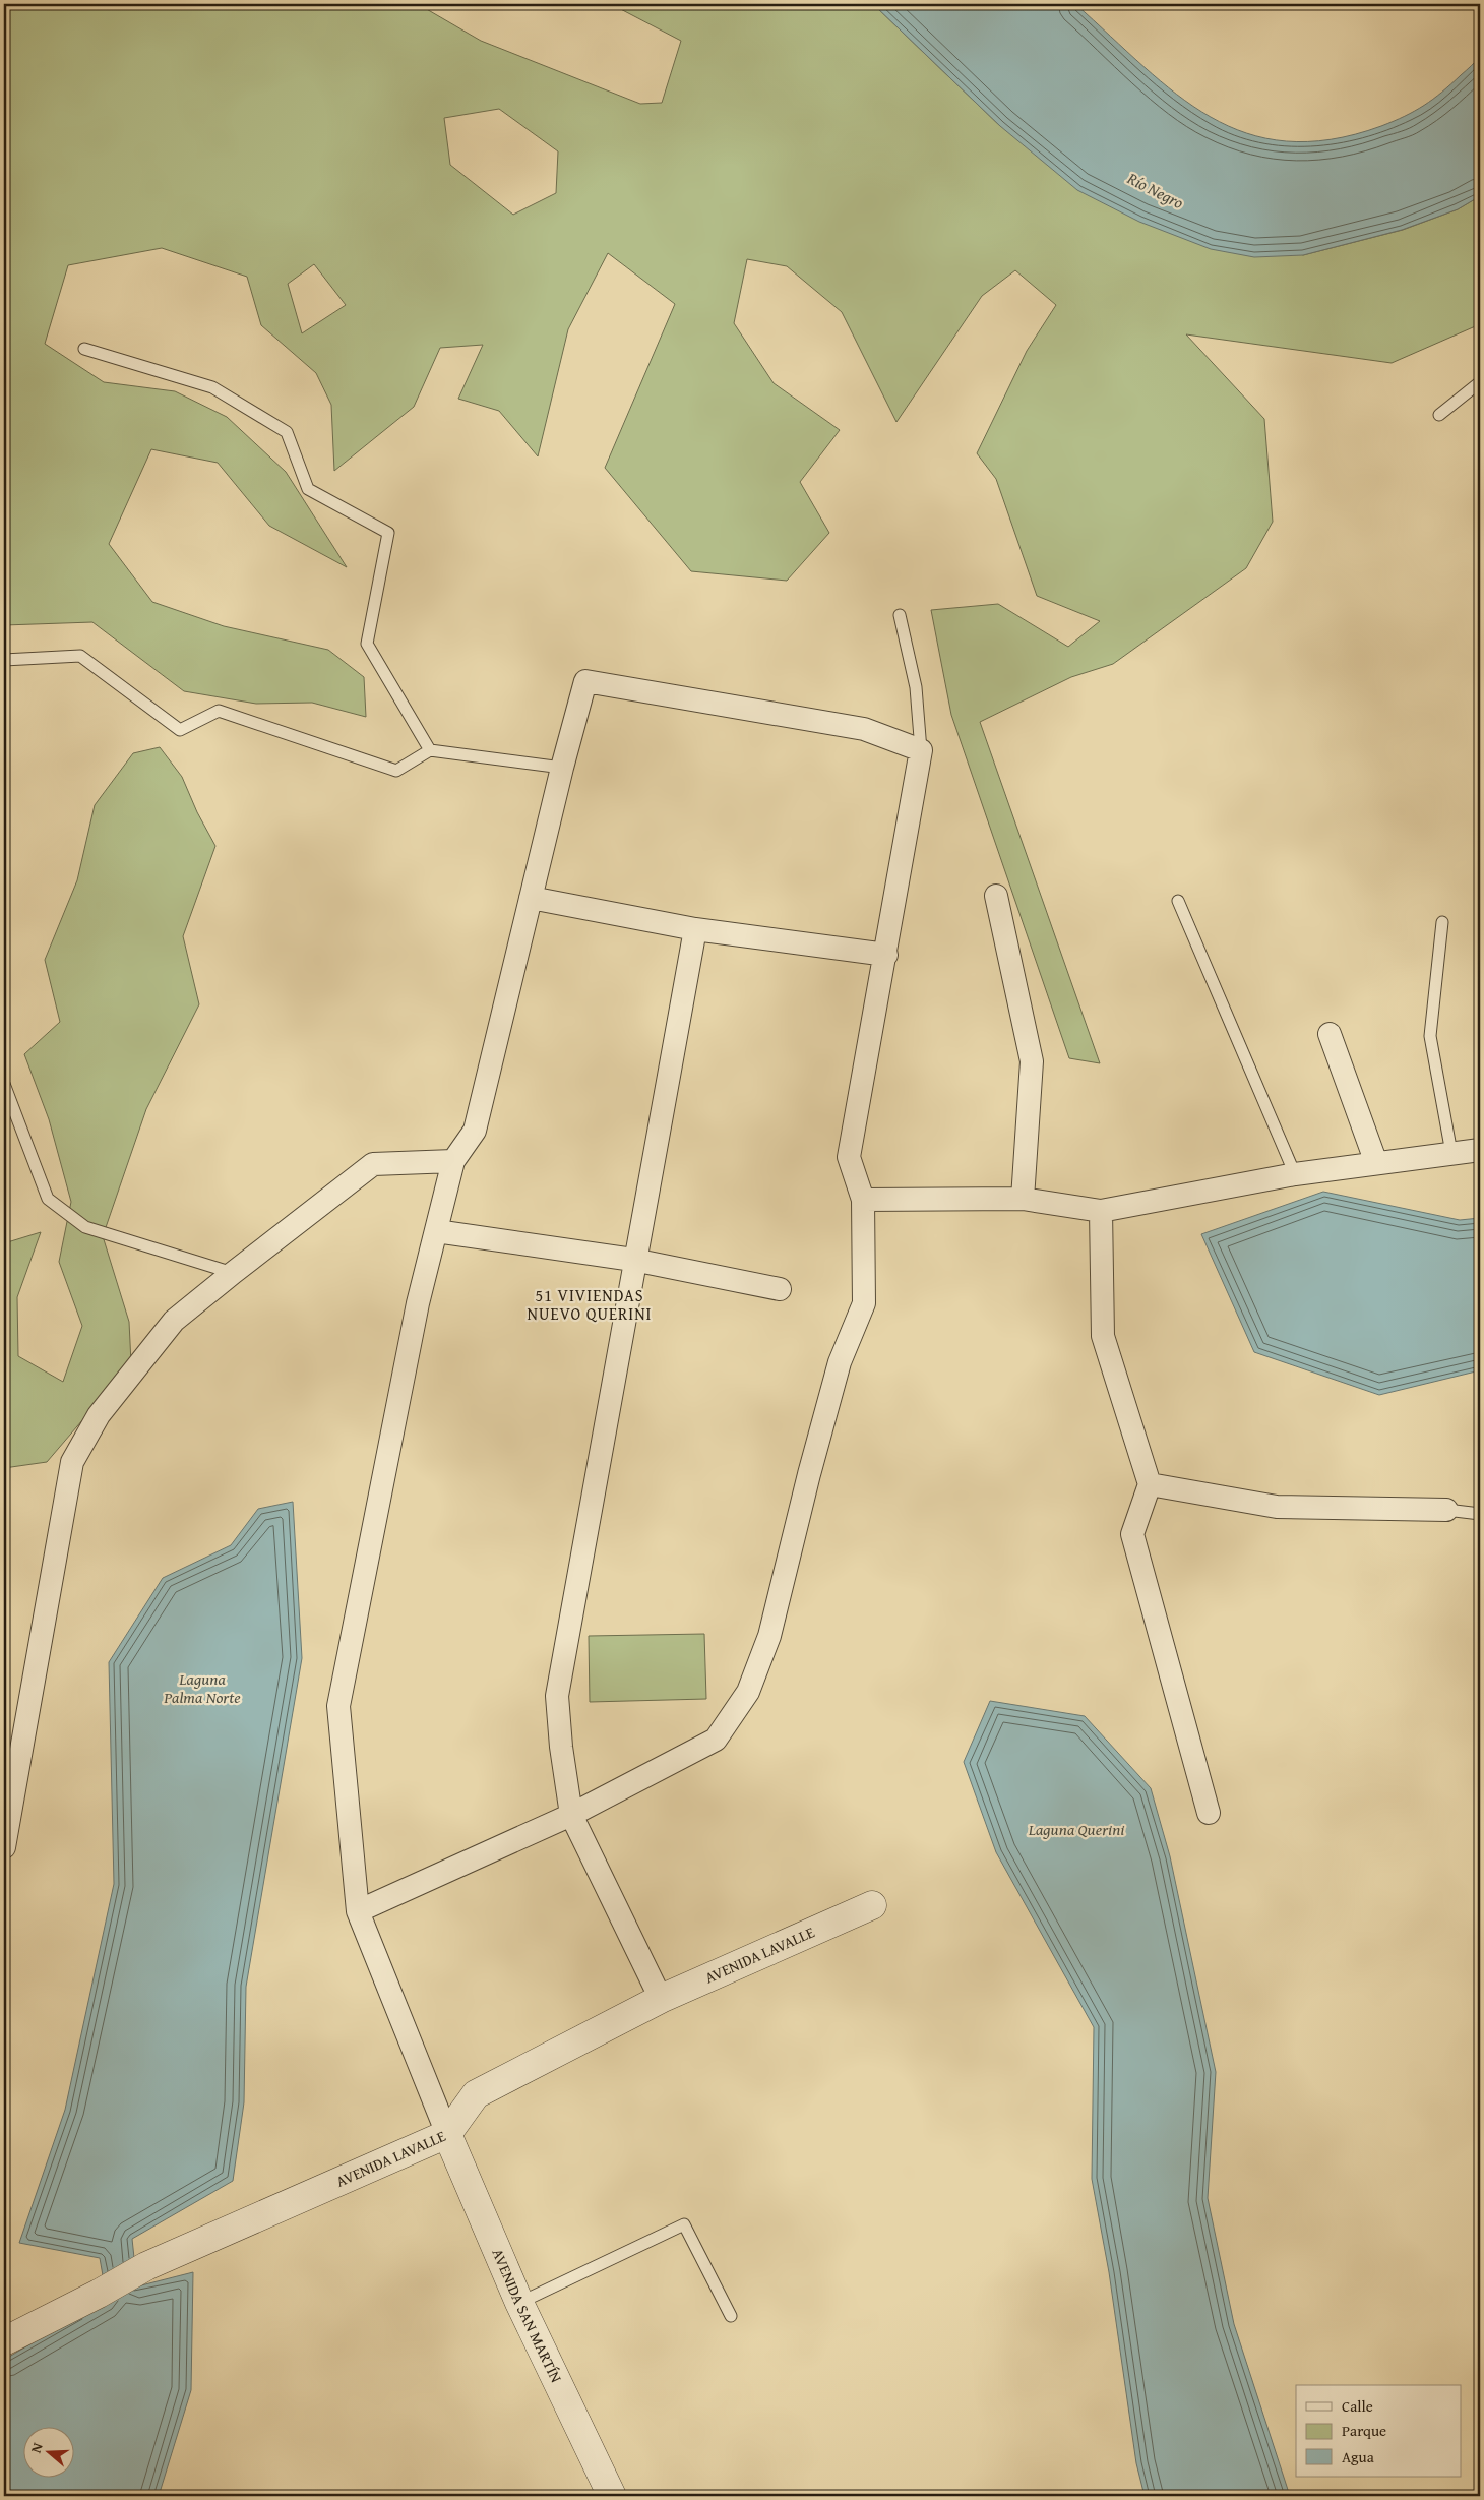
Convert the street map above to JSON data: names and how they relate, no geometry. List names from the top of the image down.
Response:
{
  "streets": {
    "street": ["AVENIDA LAVALLE", "AVENIDA SAN MARTÍN"]
  },
  "crossings": [
    ["AVENIDA LAVALLE", "AVENIDA SAN MARTÍN"]
  ],
  "districts": ["51 VIVIENDAS NUEVO QUERINI"],
  "water": ["Río Negro", "Laguna Palma Norte", "Laguna Querini"],
  "legend": ["Calle", "Parque", "Agua"],
  "north": "left"
}
